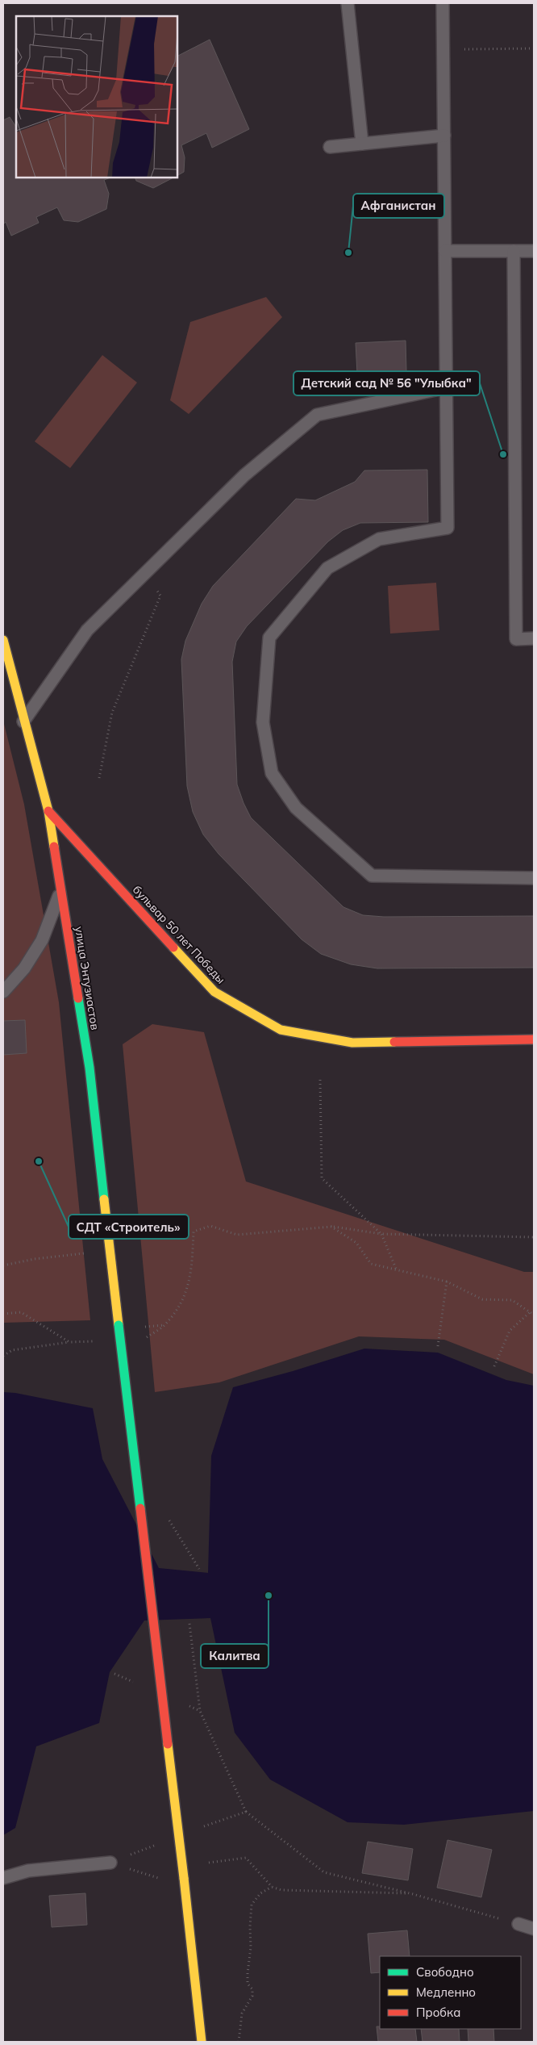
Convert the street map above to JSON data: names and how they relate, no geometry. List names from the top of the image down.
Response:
{
  "streets": {
    "main road": ["бульвар 50 лет Победы", "улица Энтузиастов"]
  },
  "crossings": [
    ["бульвар 50 лет Победы", "улица Энтузиастов"]
  ],
  "places": [
    "Афганистан",
    "Детский сад № 56 \"Улыбка\"",
    "СДТ «Строитель»",
    "Калитва"
  ],
  "legend": ["Свободно", "Медленно", "Пробка"]
}
